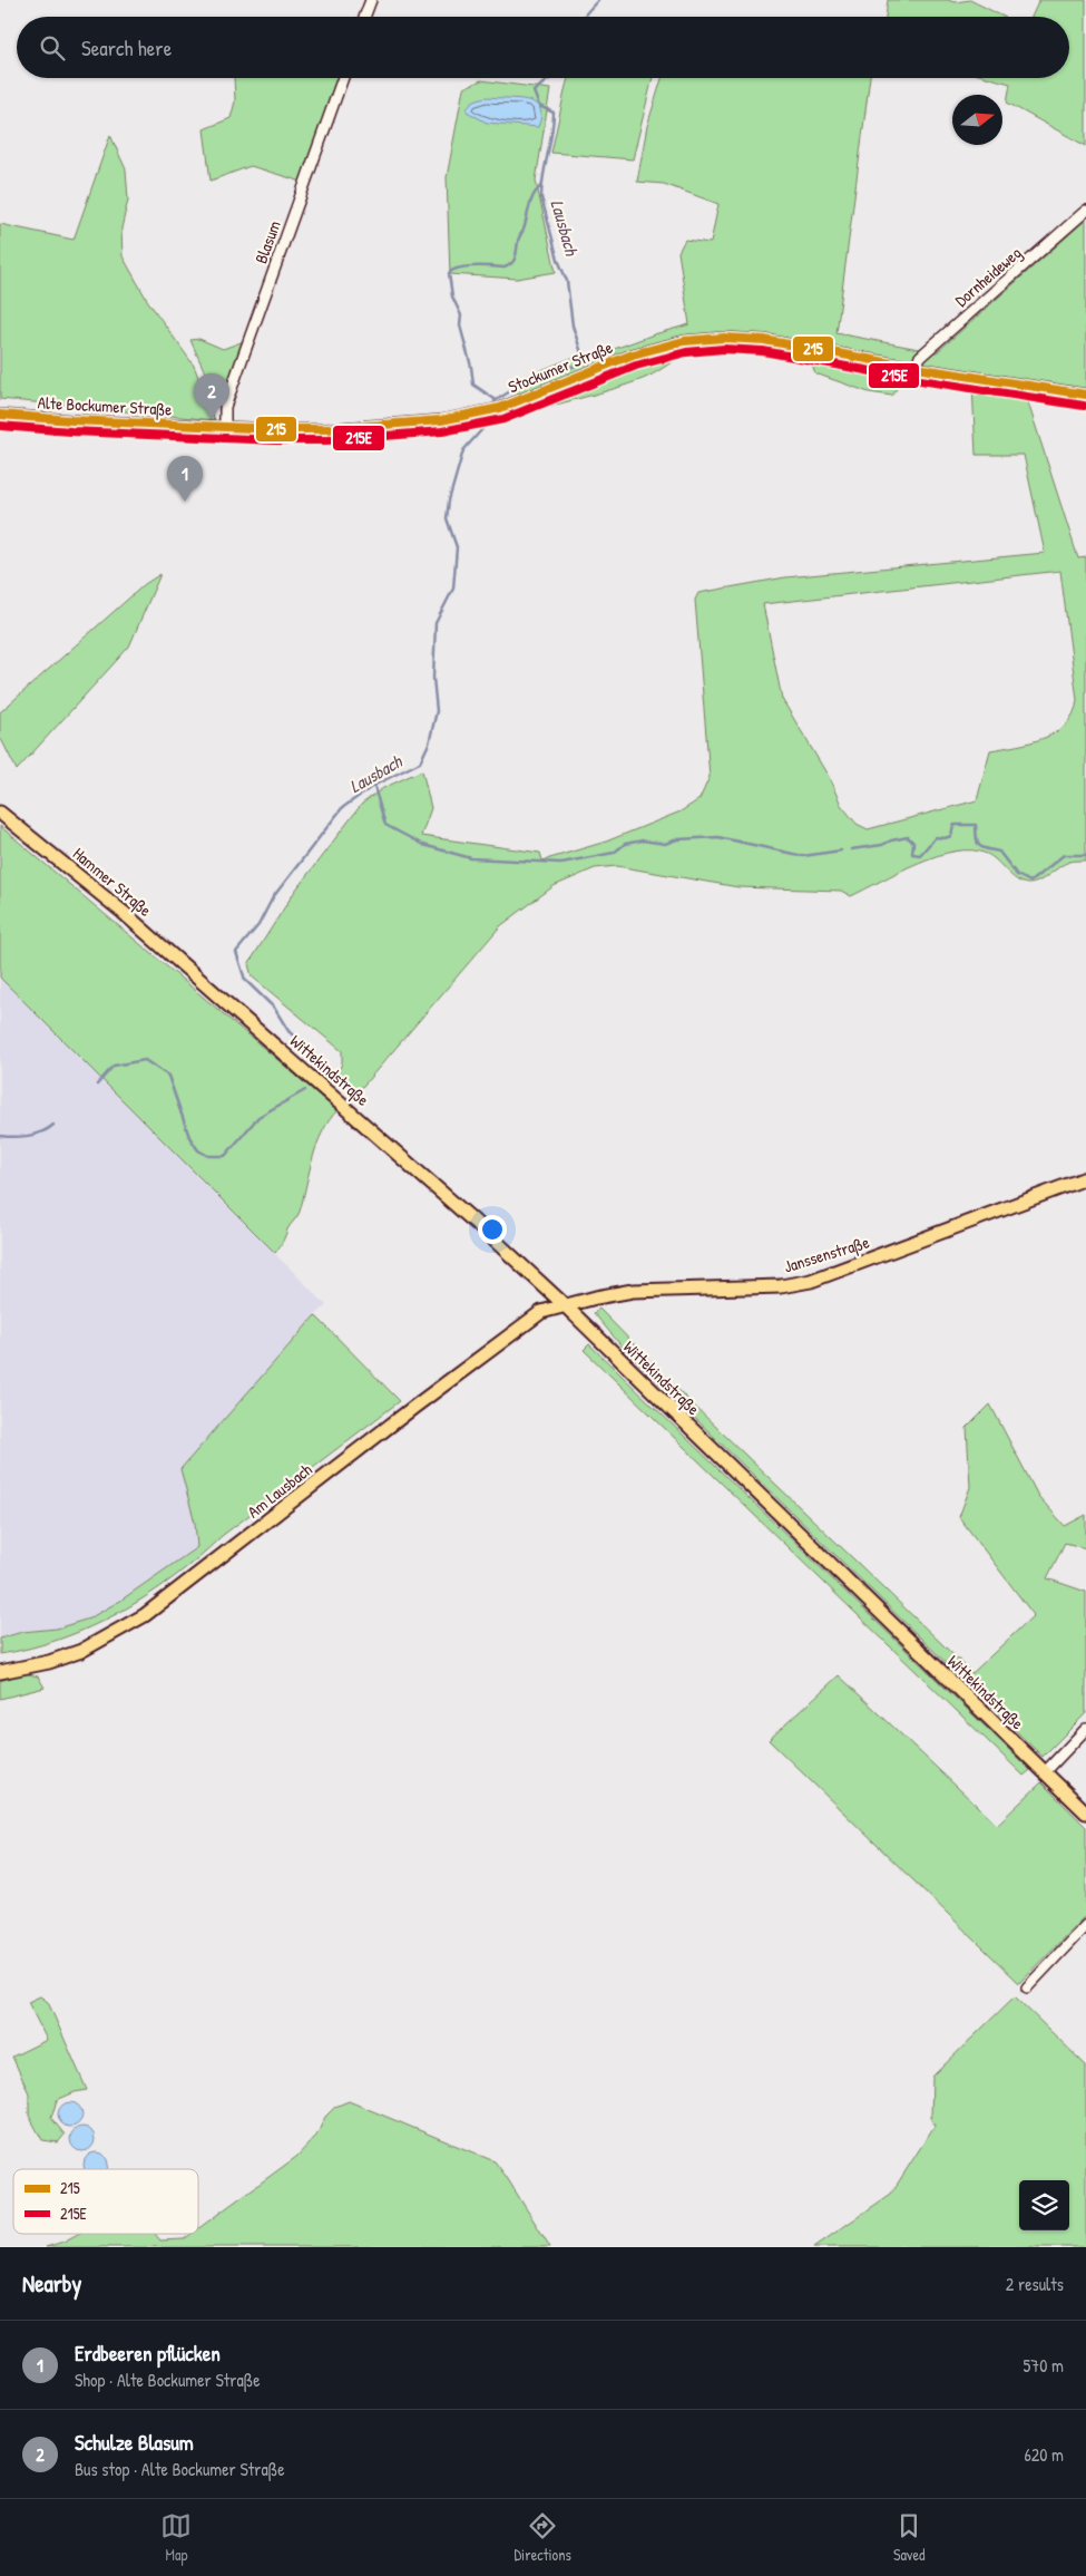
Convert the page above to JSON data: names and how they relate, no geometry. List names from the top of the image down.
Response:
{
  "streets": {
    "main road": [
      "Hammer Straße",
      "Wittekindstraße",
      "Janssenstraße",
      "Am Lausbach"
    ],
    "street": [
      "Blasum",
      "Dornheideweg",
      "Stockumer Straße",
      "Alte Bockumer Straße"
    ]
  },
  "crossings": [
    ["Blasum", "Alte Bockumer Straße"],
    ["Dornheideweg", "Stockumer Straße"],
    ["Stockumer Straße", "Alte Bockumer Straße"],
    ["Hammer Straße", "Wittekindstraße"],
    ["Wittekindstraße", "Janssenstraße"],
    ["Wittekindstraße", "Am Lausbach"],
    ["Janssenstraße", "Am Lausbach"]
  ],
  "water": ["Lausbach"],
  "lines": ["transit line 215", "transit line 215E"],
  "legend": ["215", "215E"],
  "north": "right",
  "page": {
    "search": "Search here",
    "pins": ["2", "1"],
    "heading": ["Nearby", "2 results"],
    "list": [
      {
        "mark": "1",
        "name": "Erdbeeren pflücken",
        "note": "Shop · Alte Bockumer Straße",
        "value": "570 m"
      },
      {
        "mark": "2",
        "name": "Schulze Blasum",
        "note": "Bus stop · Alte Bockumer Straße",
        "value": "620 m"
      }
    ],
    "nav": ["Map", "Directions", "Saved"]
  }
}
